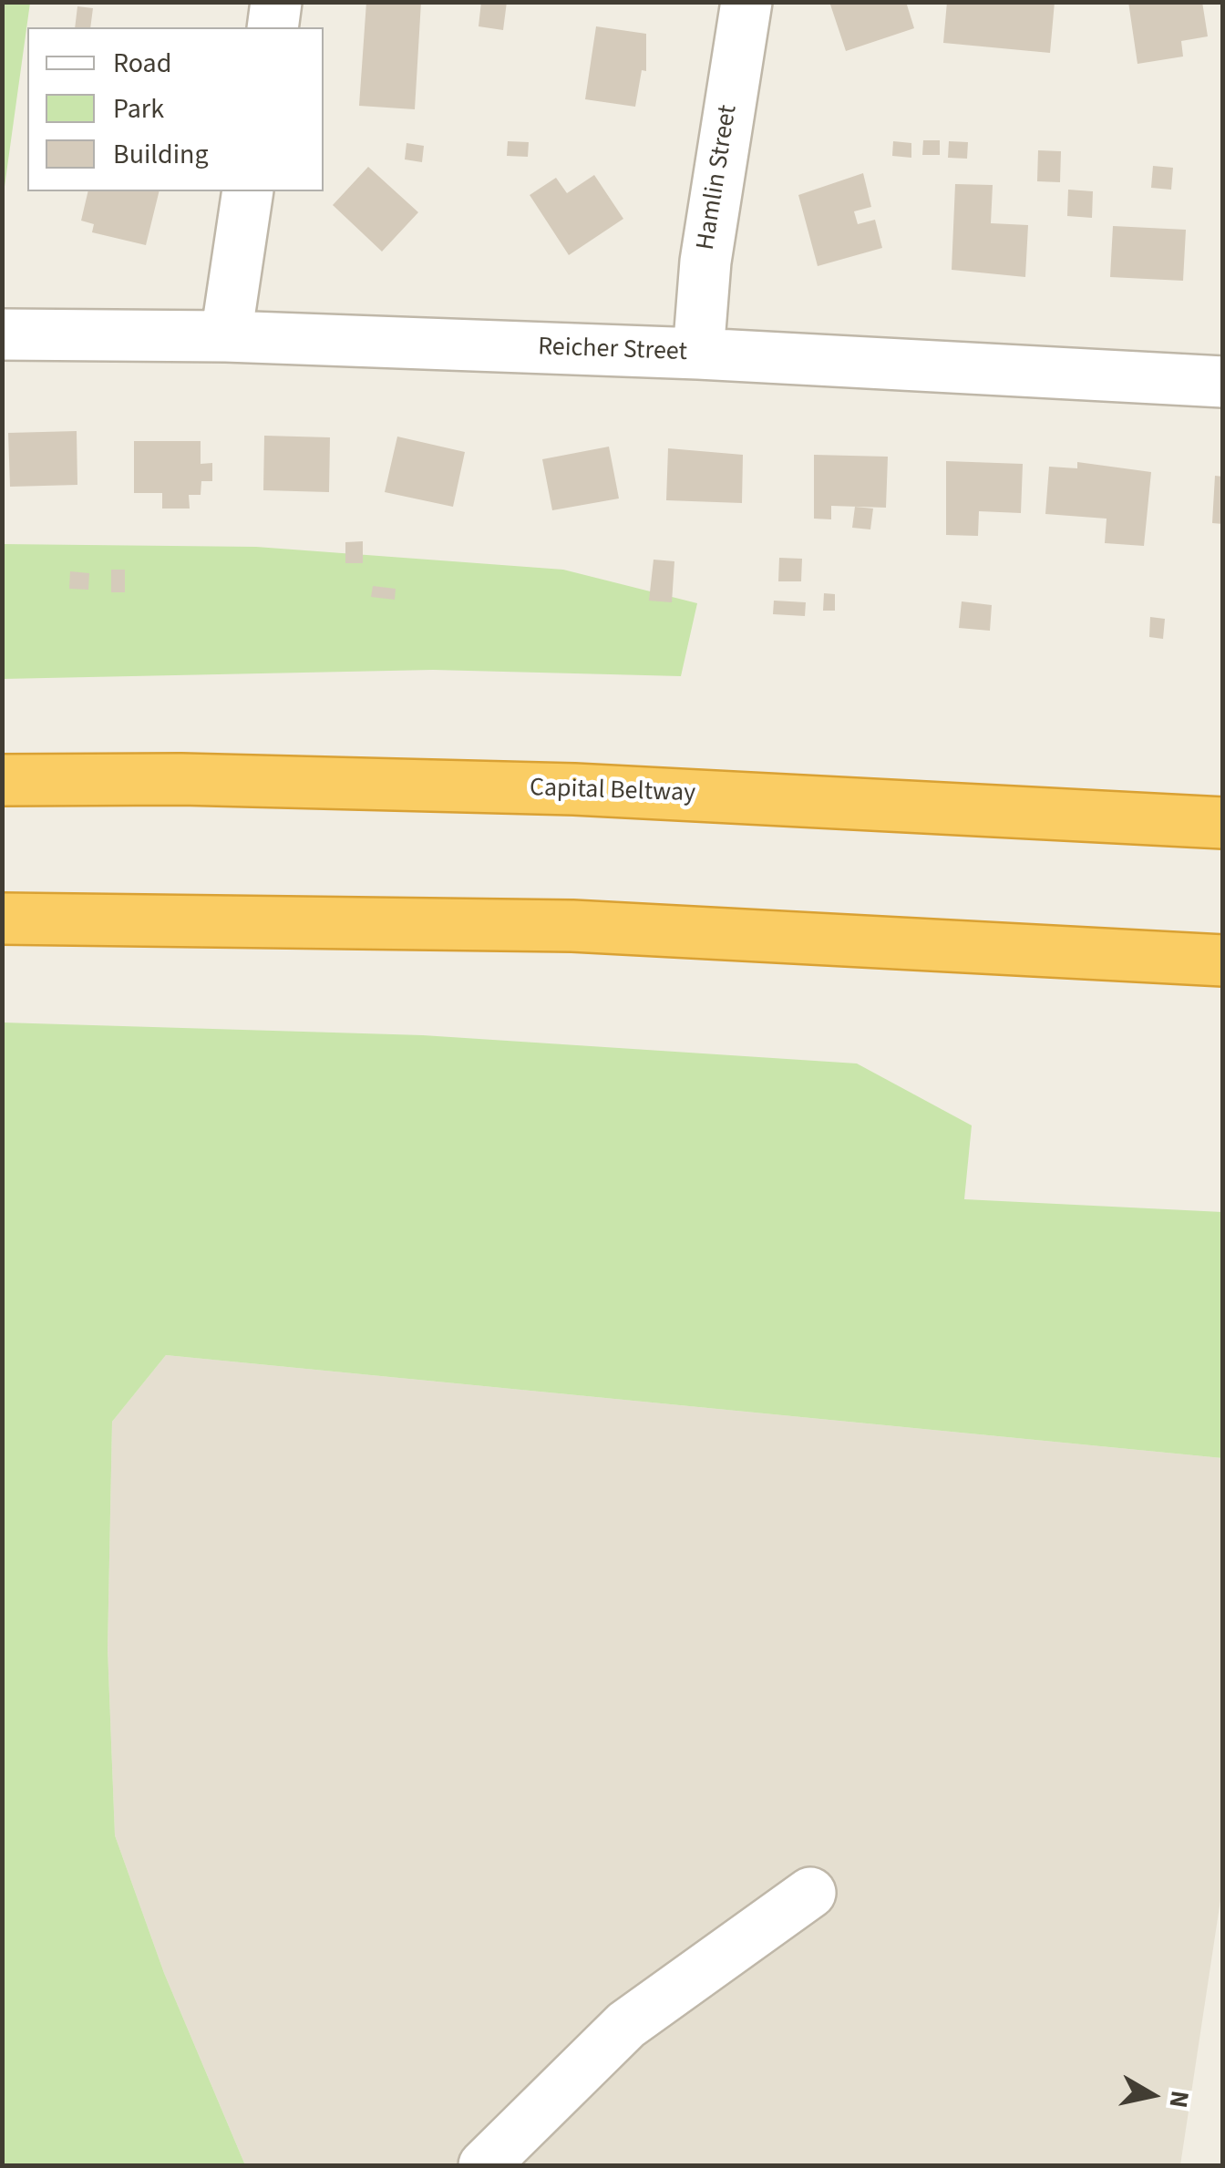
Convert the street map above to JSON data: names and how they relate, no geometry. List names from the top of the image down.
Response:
{
  "streets": {
    "highway": ["Capital Beltway"],
    "street": ["Hamlin Street", "Reicher Street"]
  },
  "crossings": [
    ["Hamlin Street", "Reicher Street"]
  ],
  "legend": ["Road", "Park", "Building"],
  "north": "right"
}
